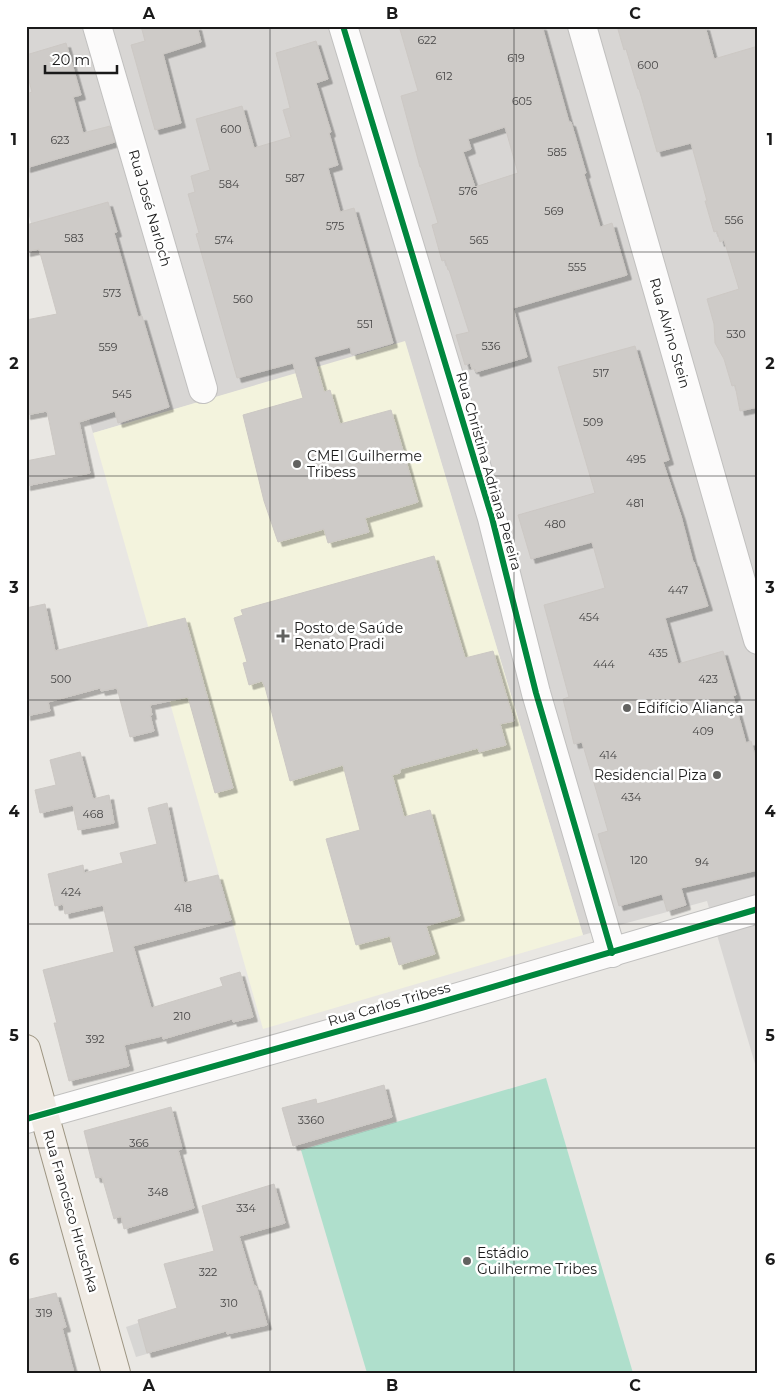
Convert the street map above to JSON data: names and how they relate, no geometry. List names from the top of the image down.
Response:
{
  "streets": {
    "main road": ["Rua Francisco Hruschka"],
    "street": [
      "Rua José Narloch",
      "Rua Alvino Stein",
      "Rua Christina Adriana Pereira",
      "Rua Carlos Tribess"
    ]
  },
  "crossings": [
    ["Rua Christina Adriana Pereira", "Rua Carlos Tribess"],
    ["Rua Carlos Tribess", "Rua Francisco Hruschka"]
  ],
  "places": {
    "other": [
      "CMEI Guilherme Tribess",
      "Edifício Aliança",
      "Residencial Piza",
      "Estádio Guilherme Tribes"
    ],
    "health": ["Posto de Saúde Renato Pradi"]
  },
  "house_numbers": [
    "622",
    "619",
    "600",
    "612",
    "605",
    "600",
    "623",
    "585",
    "587",
    "584",
    "576",
    "569",
    "556",
    "575",
    "583",
    "574",
    "565",
    "555",
    "573",
    "560",
    "551",
    "530",
    "536",
    "559",
    "517",
    "545",
    "509",
    "495",
    "481",
    "480",
    "447",
    "454",
    "435",
    "444",
    "500",
    "423",
    "409",
    "414",
    "434",
    "468",
    "120",
    "94",
    "424",
    "418",
    "210",
    "392",
    "3360",
    "366",
    "348",
    "334",
    "322",
    "310",
    "319"
  ],
  "scale_bar": "20 m",
  "grid": {
    "columns": ["A", "B", "C"],
    "rows": [
      "1",
      "2",
      "3",
      "4",
      "5",
      "6"
    ]
  }
}
